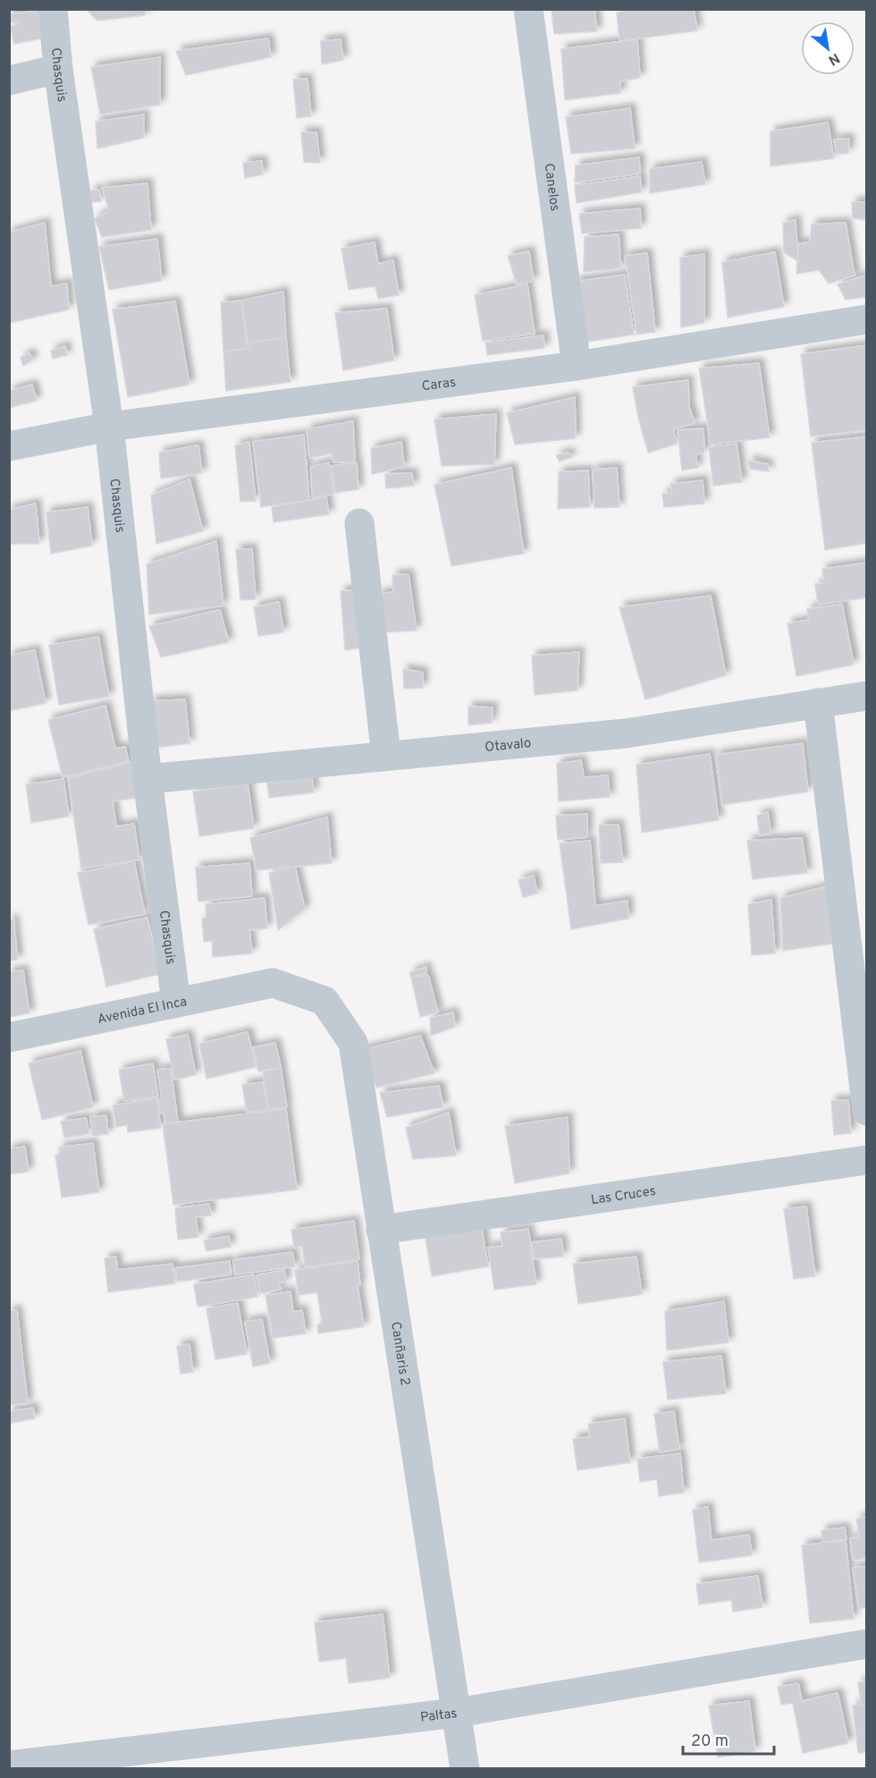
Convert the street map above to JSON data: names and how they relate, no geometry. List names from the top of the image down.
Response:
{
  "streets": {
    "street": [
      "Chasquis",
      "Canelos",
      "Caras",
      "Otavalo",
      "Avenida El Inca",
      "Las Cruces",
      "Canñaris 2",
      "Paltas"
    ]
  },
  "crossings": [
    ["Chasquis", "Caras"],
    ["Chasquis", "Otavalo"],
    ["Chasquis", "Avenida El Inca"],
    ["Canelos", "Caras"],
    ["Avenida El Inca", "Canñaris 2"],
    ["Las Cruces", "Canñaris 2"],
    ["Canñaris 2", "Paltas"]
  ],
  "scale_bar": "20 m",
  "north": "bottom right"
}
